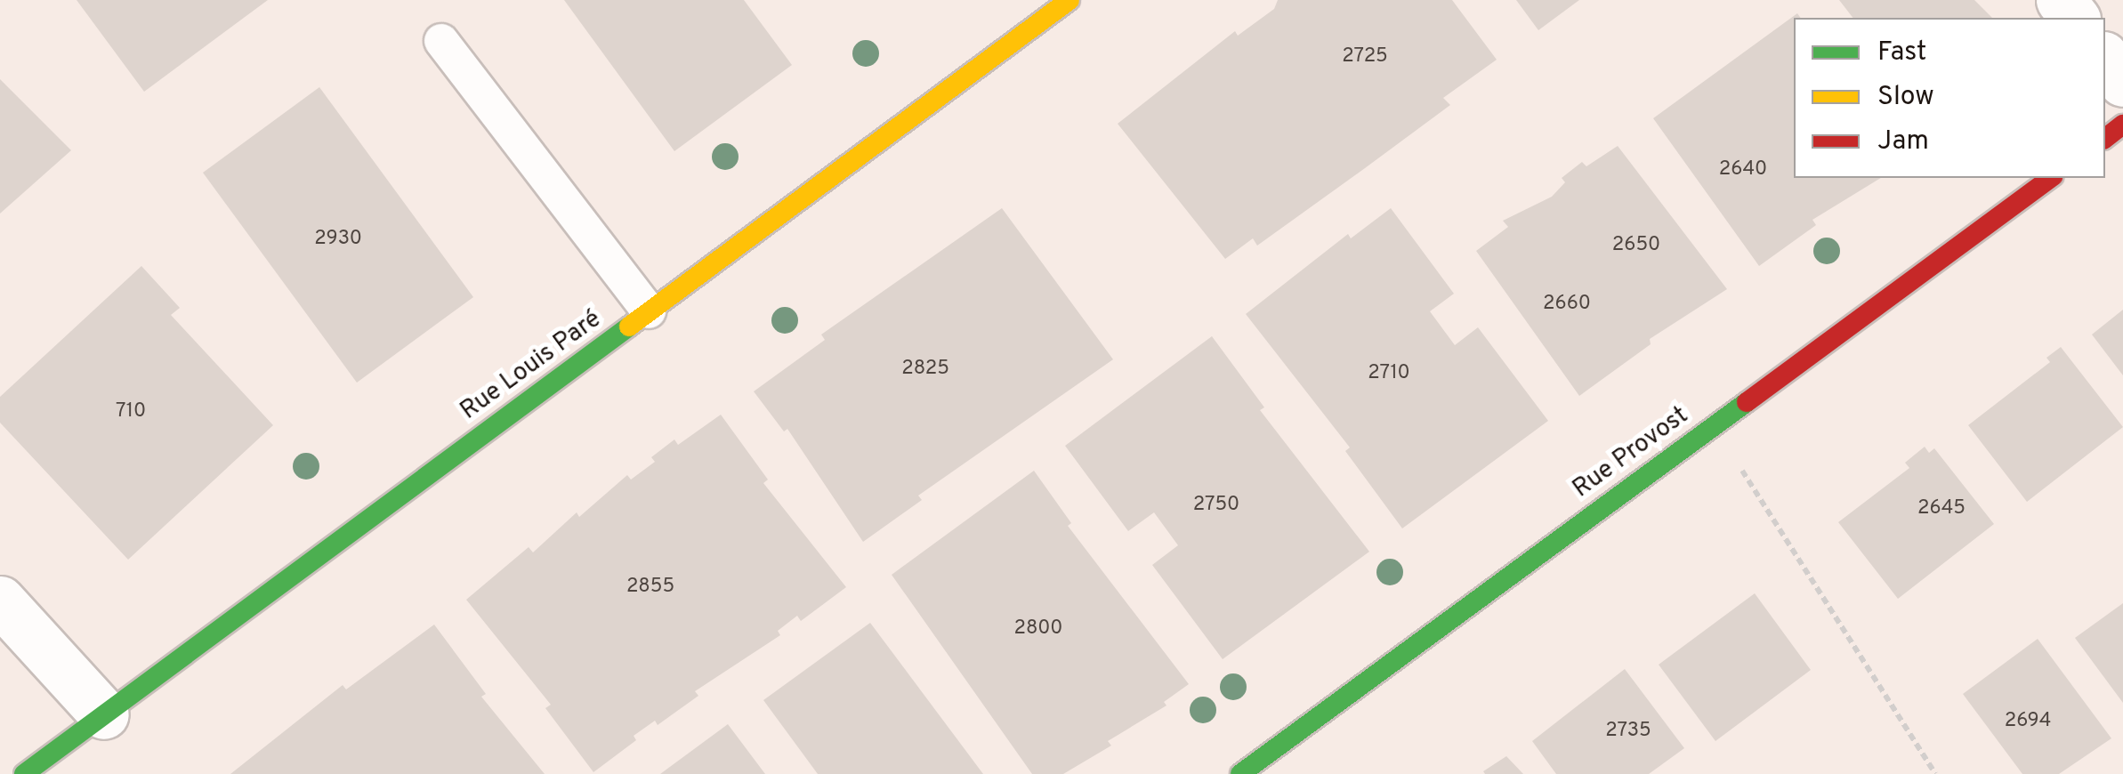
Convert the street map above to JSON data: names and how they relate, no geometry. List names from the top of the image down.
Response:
{
  "streets": {
    "street": ["Rue Louis Paré", "Rue Provost"]
  },
  "house_numbers": [
    "2725",
    "2640",
    "2930",
    "2650",
    "2660",
    "2825",
    "2710",
    "710",
    "2750",
    "2645",
    "2855",
    "2800",
    "2694",
    "2735"
  ],
  "legend": ["Fast", "Slow", "Jam"]
}
